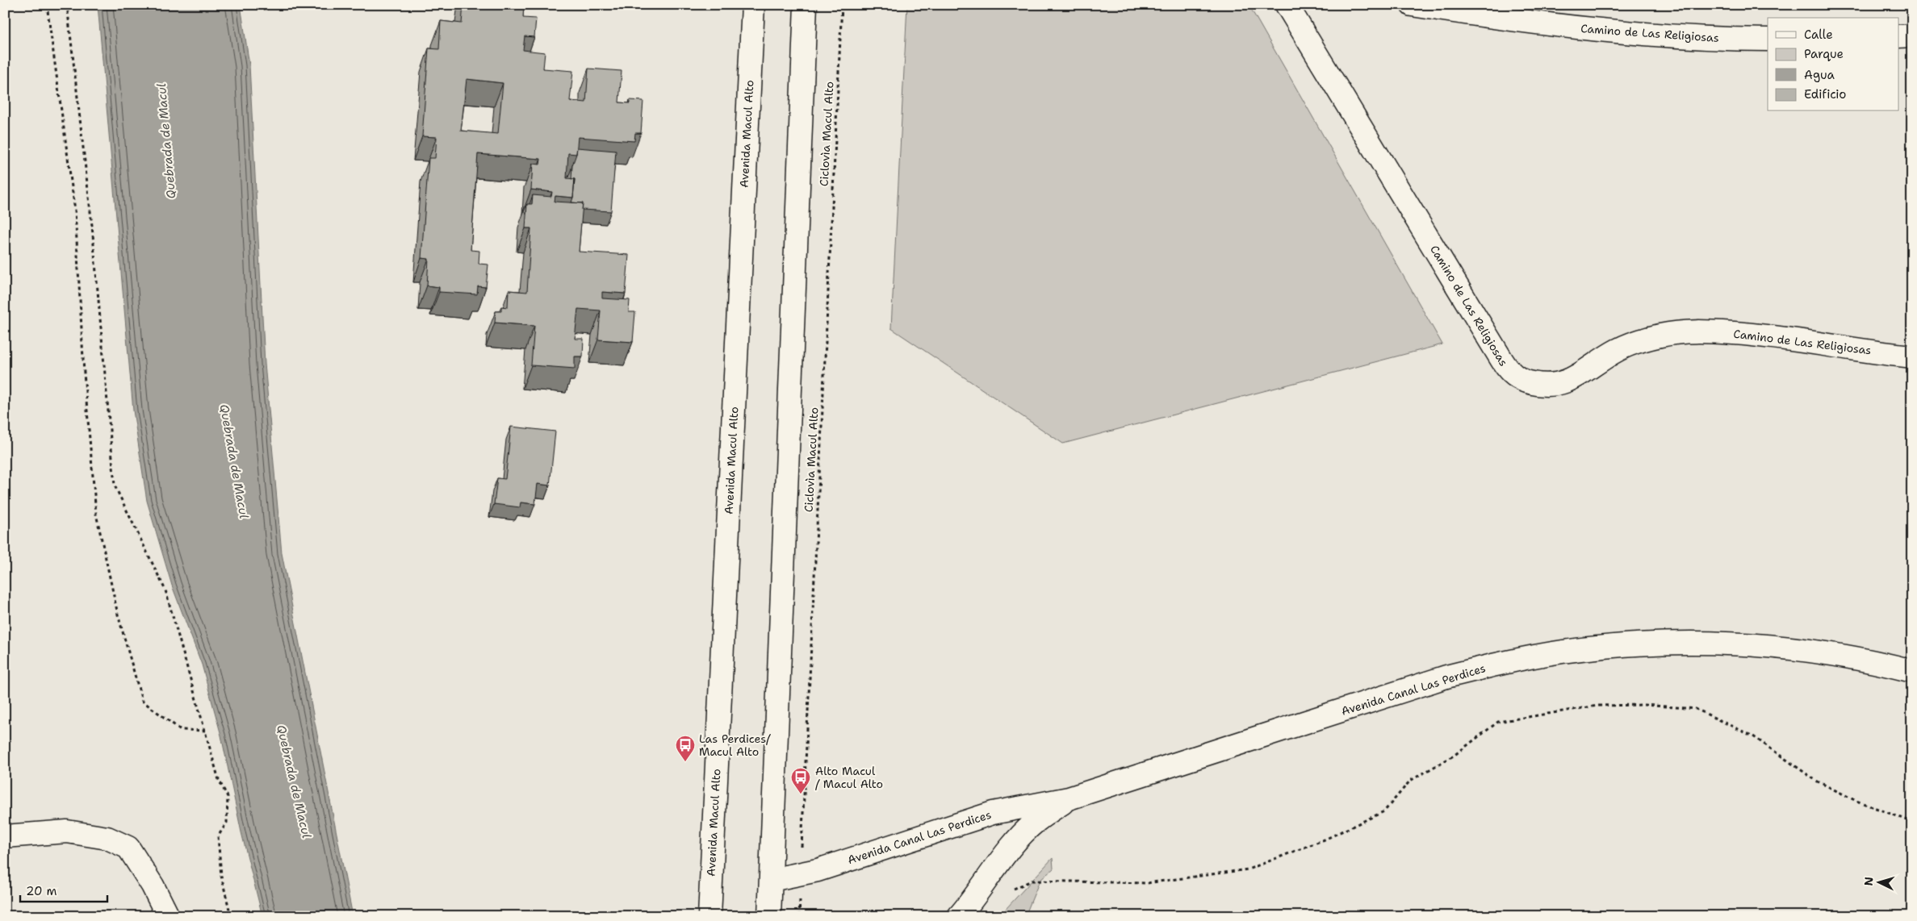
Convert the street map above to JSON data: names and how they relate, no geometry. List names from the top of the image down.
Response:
{
  "streets": {
    "street": ["Camino de Las Religiosas", "Avenida Macul Alto", "Avenida Canal Las Perdices"],
    "path": ["Ciclovìa Macul Alto"]
  },
  "crossings": [
    ["Ciclovìa Macul Alto", "Avenida Canal Las Perdices"]
  ],
  "water": ["Quebrada de Macul"],
  "places": {
    "bus stop": ["Las Perdices/ Macul Alto", "Alto Macul / Macul Alto"]
  },
  "legend": [
    "Calle",
    "Parque",
    "Agua",
    "Edificio"
  ],
  "scale_bar": "20 m",
  "north": "left"
}
